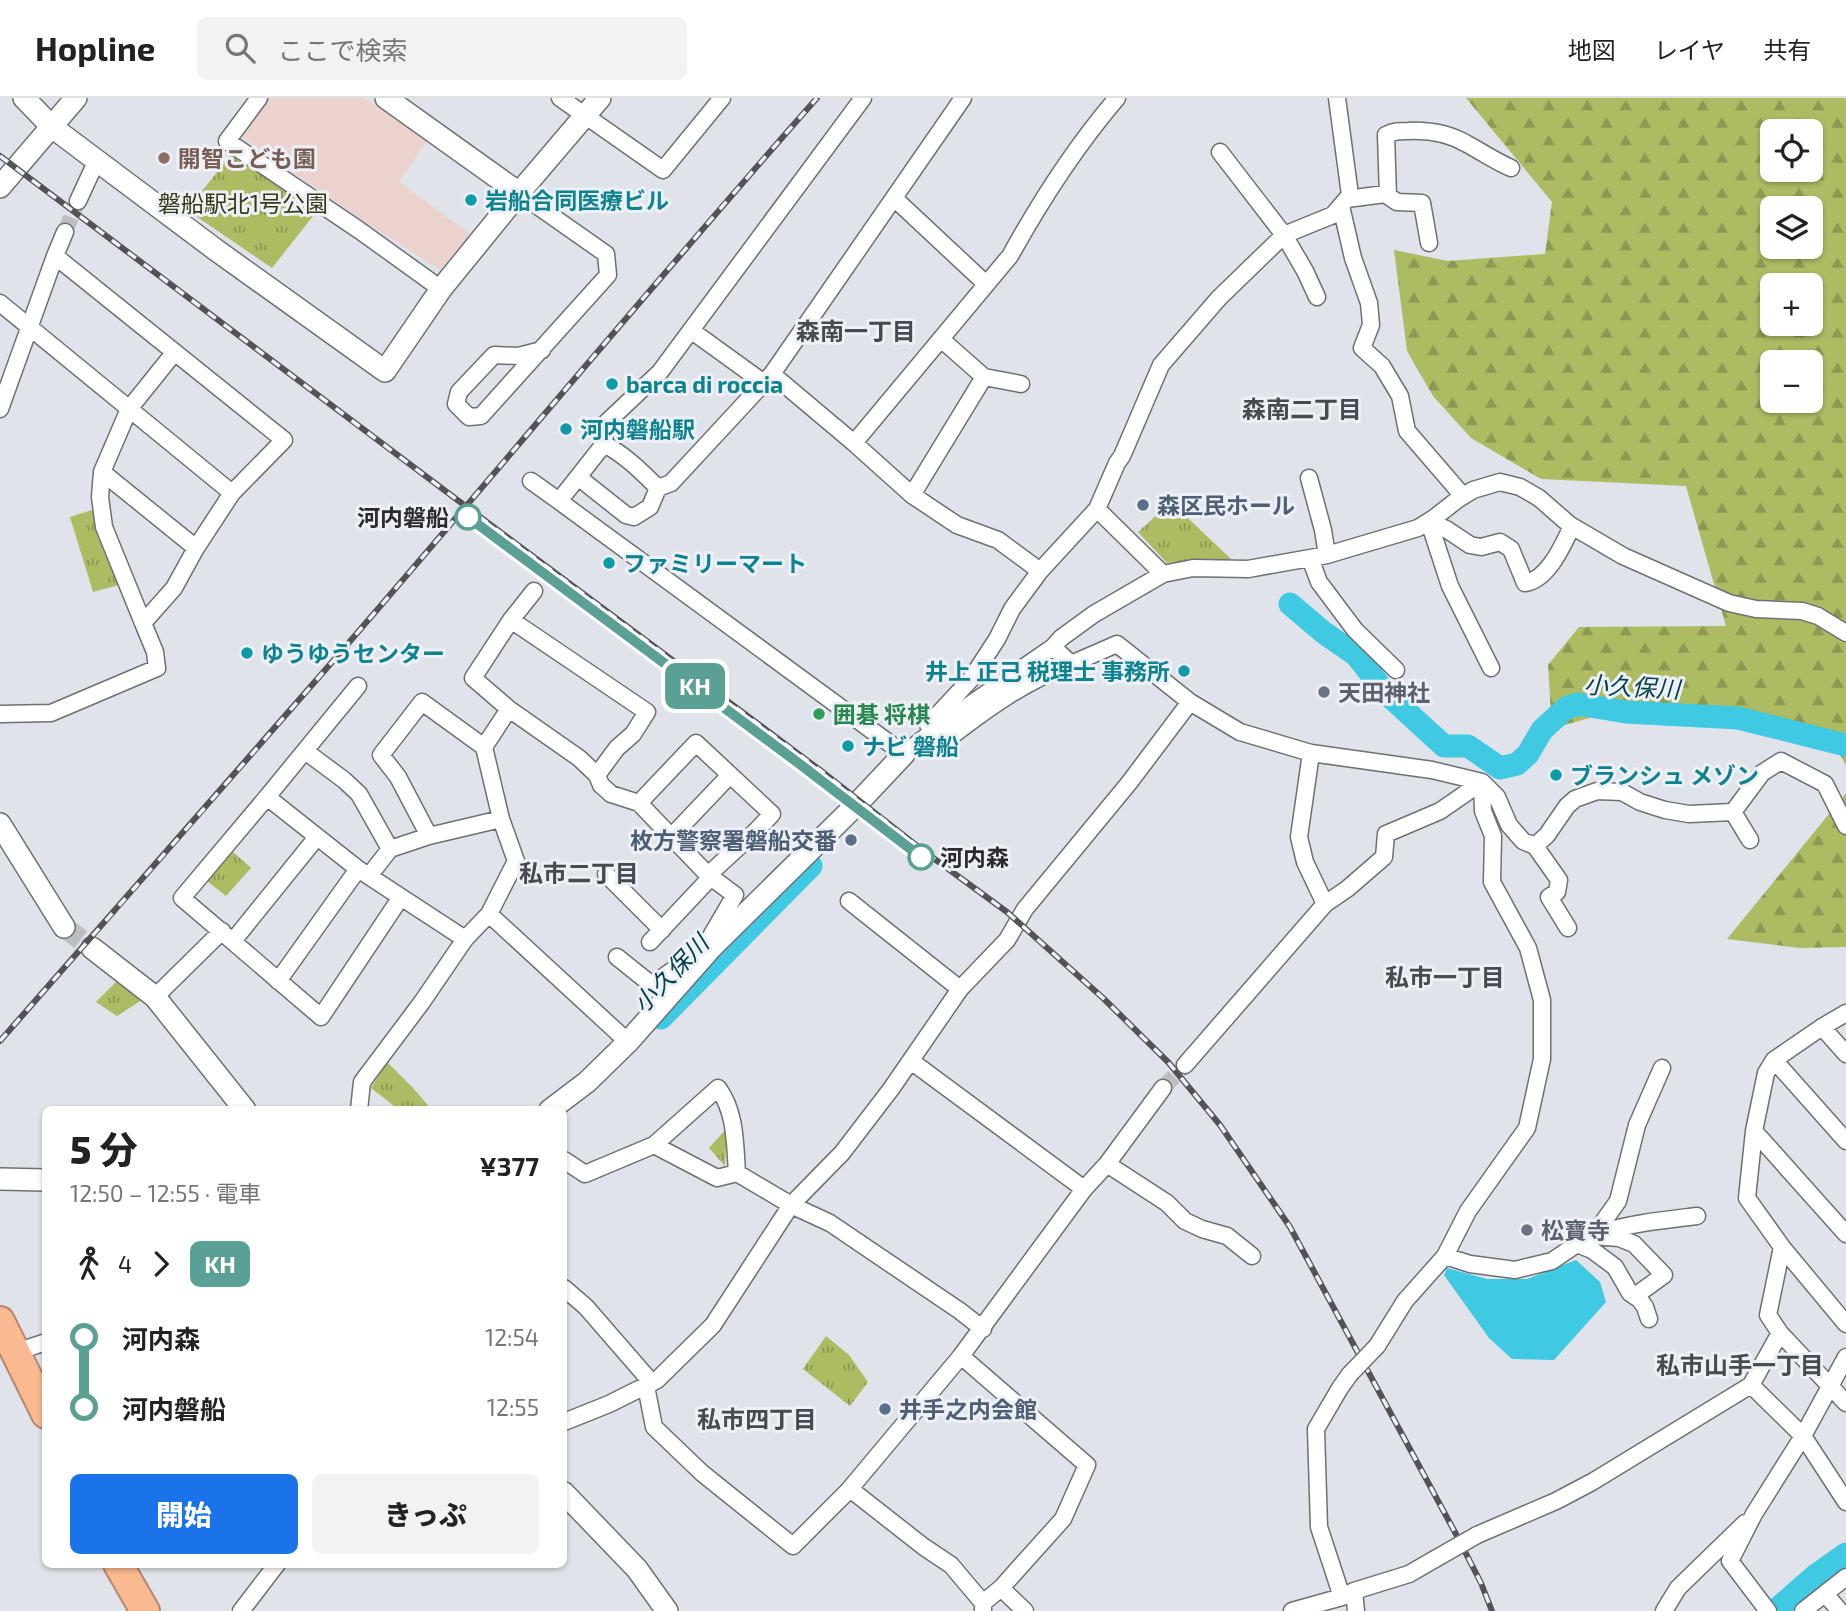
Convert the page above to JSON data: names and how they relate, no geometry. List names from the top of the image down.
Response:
{
  "districts": [
    "森南一丁目",
    "森南二丁目",
    "私市二丁目",
    "私市一丁目",
    "私市山手一丁目",
    "私市四丁目"
  ],
  "water": ["小久保川"],
  "parks": ["磐船駅北1号公園"],
  "places": [
    "開智こども園",
    "岩船合同医療ビル",
    "barca di roccia",
    "河内磐船駅",
    "森区民ホール",
    "河内磐船",
    "ファミリーマート",
    "ゆうゆうセンター",
    "井上 正己 税理士 事務所",
    "天田神社",
    "囲碁 将棋",
    "ナビ 磐船",
    "ブランシュ メゾン",
    "枚方警察署磐船交番",
    "河内森",
    "松寶寺",
    "井手之内会館"
  ],
  "page": {
    "header": "Hopline",
    "search": "ここで検索",
    "nav": ["地図", "レイヤ", "共有"],
    "on_map": "KH",
    "map_buttons": ["+", "−"],
    "heading": ["5 分", "12:50 – 12:55 · 電車", "¥377"],
    "legs": ["4", "KH"],
    "list": [
      {
        "name": "河内森",
        "value": "12:54"
      },
      {
        "name": "河内磐船",
        "value": "12:55"
      }
    ],
    "buttons": ["開始", "きっぷ"]
  }
}
